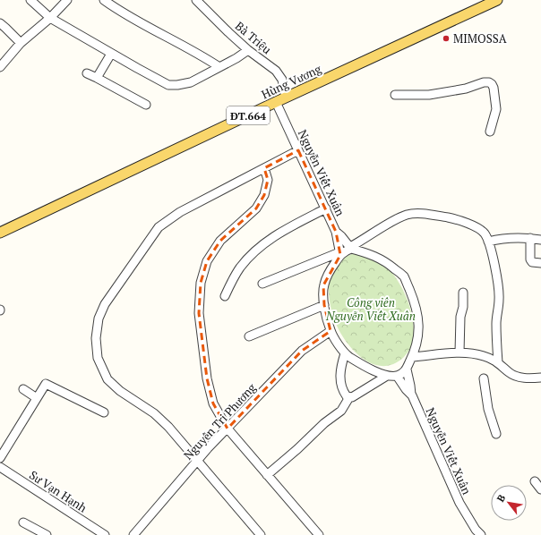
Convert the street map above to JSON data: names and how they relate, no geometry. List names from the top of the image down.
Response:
{
  "streets": {
    "main road": ["Hùng Vương", "ĐT.664"],
    "street": [
      "Bà Triệu",
      "Nguyễn Viết Xuân",
      "Nguyễn Tri Phương",
      "Sư Vạn Hạnh"
    ]
  },
  "crossings": [
    ["Bà Triệu", "Hùng Vương"],
    ["Hùng Vương", "Nguyễn Viết Xuân"],
    ["Nguyễn Viết Xuân", "Nguyễn Tri Phương"]
  ],
  "parks": ["Công viên Nguyễn Viết Xuân"],
  "places": ["MIMOSSA"],
  "north": "top left"
}
